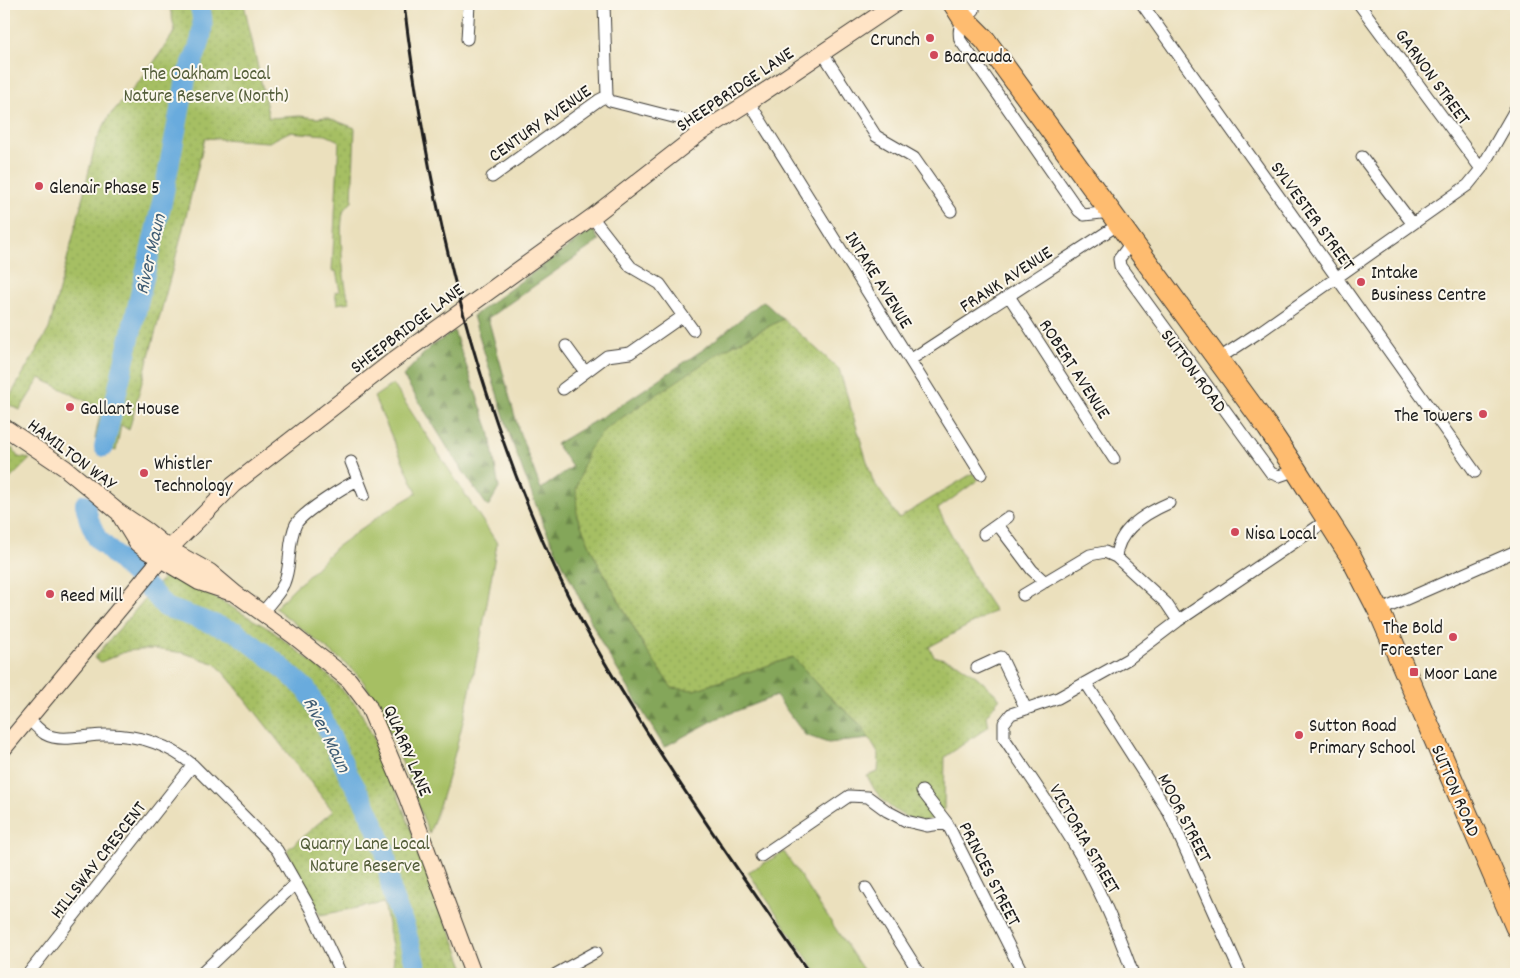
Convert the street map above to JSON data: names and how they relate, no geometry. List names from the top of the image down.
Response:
{
  "streets": {
    "highway": ["SUTTON ROAD"],
    "street": [
      "GARNON STREET",
      "SHEEPBRIDGE LANE",
      "CENTURY AVENUE",
      "SYLVESTER STREET",
      "FRANK AVENUE",
      "INTAKE AVENUE",
      "ROBERT AVENUE",
      "HAMILTON WAY",
      "QUARRY LANE",
      "MOOR STREET",
      "VICTORIA STREET",
      "HILLSWAY CRESCENT",
      "PRINCES STREET"
    ]
  },
  "crossings": [
    ["SHEEPBRIDGE LANE", "INTAKE AVENUE"],
    ["SHEEPBRIDGE LANE", "HAMILTON WAY"],
    ["SHEEPBRIDGE LANE", "QUARRY LANE"],
    ["FRANK AVENUE", "INTAKE AVENUE"],
    ["FRANK AVENUE", "ROBERT AVENUE"],
    ["FRANK AVENUE", "SUTTON ROAD"],
    ["HAMILTON WAY", "QUARRY LANE"]
  ],
  "water": ["River Maun"],
  "parks": ["The Oakham Local Nature Reserve (North)", "Quarry Lane Local Nature Reserve"],
  "places": {
    "other": [
      "Crunch",
      "Baracuda",
      "Glenair Phase 5",
      "Intake Business Centre",
      "Gallant House",
      "The Towers",
      "Whistler Technology",
      "Nisa Local",
      "Reed Mill",
      "The Bold Forester",
      "Sutton Road Primary School"
    ],
    "transit": ["Moor Lane"]
  }
}
